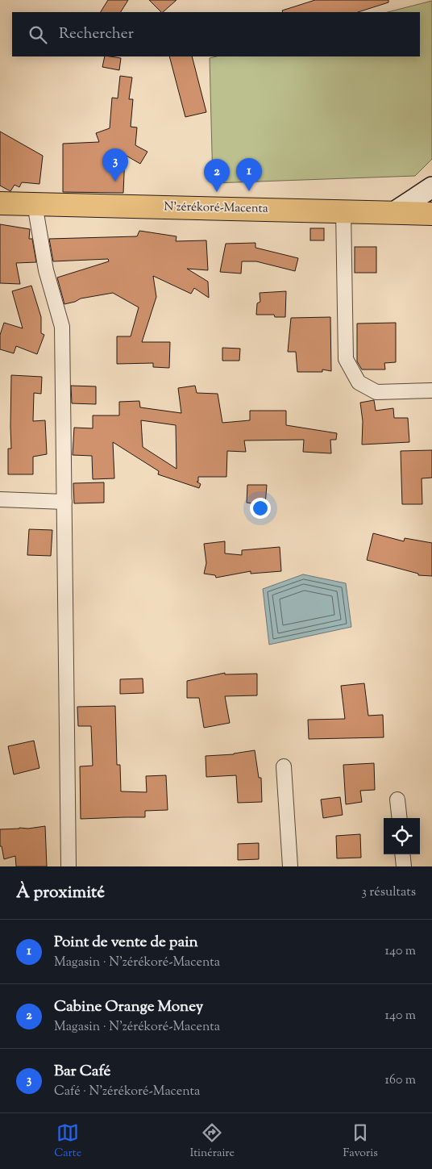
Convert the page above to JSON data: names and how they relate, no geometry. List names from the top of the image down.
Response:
{
  "streets": {
    "highway": ["N'zérékoré-Macenta"]
  },
  "page": {
    "search": "Rechercher",
    "pins": ["3", "1", "2"],
    "heading": ["À proximité", "3 résultats"],
    "list": [
      {
        "mark": "1",
        "name": "Point de vente de pain",
        "note": "Magasin · N'zérékoré-Macenta",
        "value": "140 m"
      },
      {
        "mark": "2",
        "name": "Cabine Orange Money",
        "note": "Magasin · N'zérékoré-Macenta",
        "value": "140 m"
      },
      {
        "mark": "3",
        "name": "Bar Café",
        "note": "Café · N'zérékoré-Macenta",
        "value": "160 m"
      }
    ],
    "nav": ["Carte", "Itinéraire", "Favoris"]
  }
}
